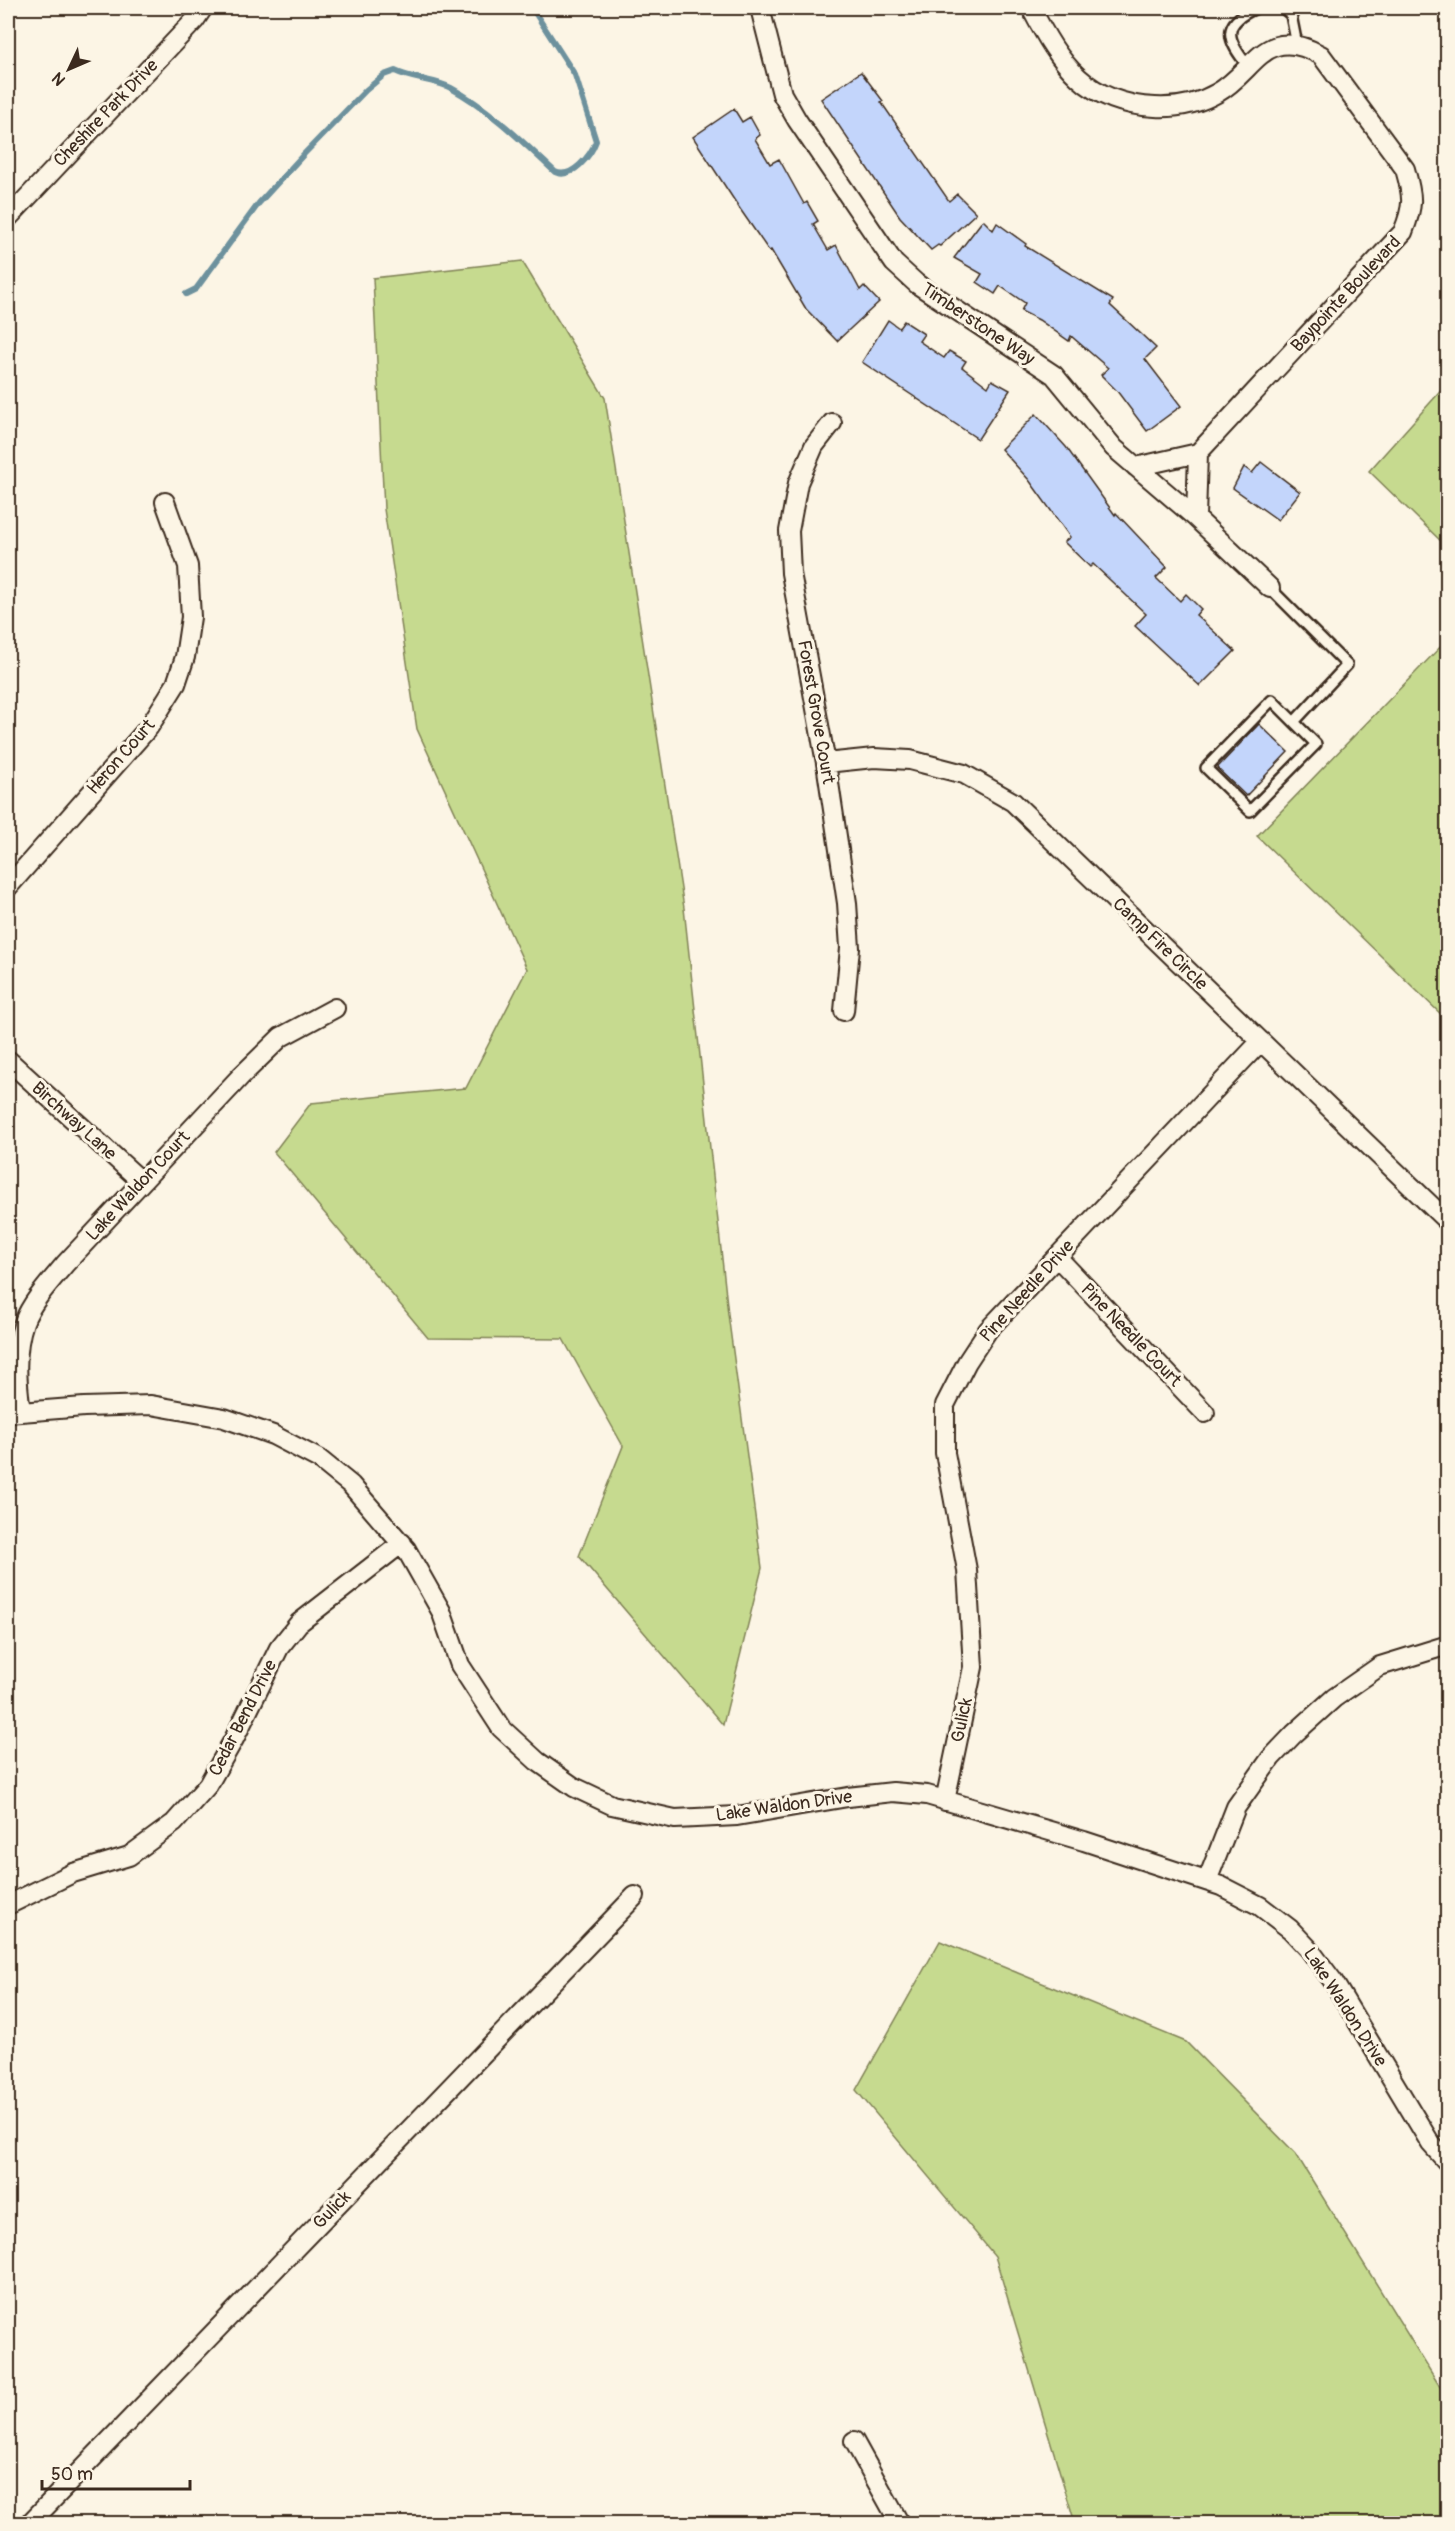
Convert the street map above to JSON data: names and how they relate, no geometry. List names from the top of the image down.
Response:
{
  "streets": {
    "street": [
      "Cheshire Park Drive",
      "Baypointe Boulevard",
      "Timberstone Way",
      "Forest Grove Court",
      "Heron Court",
      "Camp Fire Circle",
      "Birchway Lane",
      "Lake Waldon Court",
      "Pine Needle Drive",
      "Pine Needle Court",
      "Cedar Bend Drive",
      "Gulick",
      "Lake Waldon Drive"
    ]
  },
  "crossings": [
    ["Forest Grove Court", "Camp Fire Circle"],
    ["Camp Fire Circle", "Pine Needle Drive"],
    ["Birchway Lane", "Lake Waldon Court"],
    ["Lake Waldon Court", "Lake Waldon Drive"],
    ["Pine Needle Drive", "Pine Needle Court"],
    ["Pine Needle Drive", "Gulick"],
    ["Cedar Bend Drive", "Lake Waldon Drive"],
    ["Gulick", "Lake Waldon Drive"]
  ],
  "scale_bar": "50 m",
  "north": "bottom left"
}
